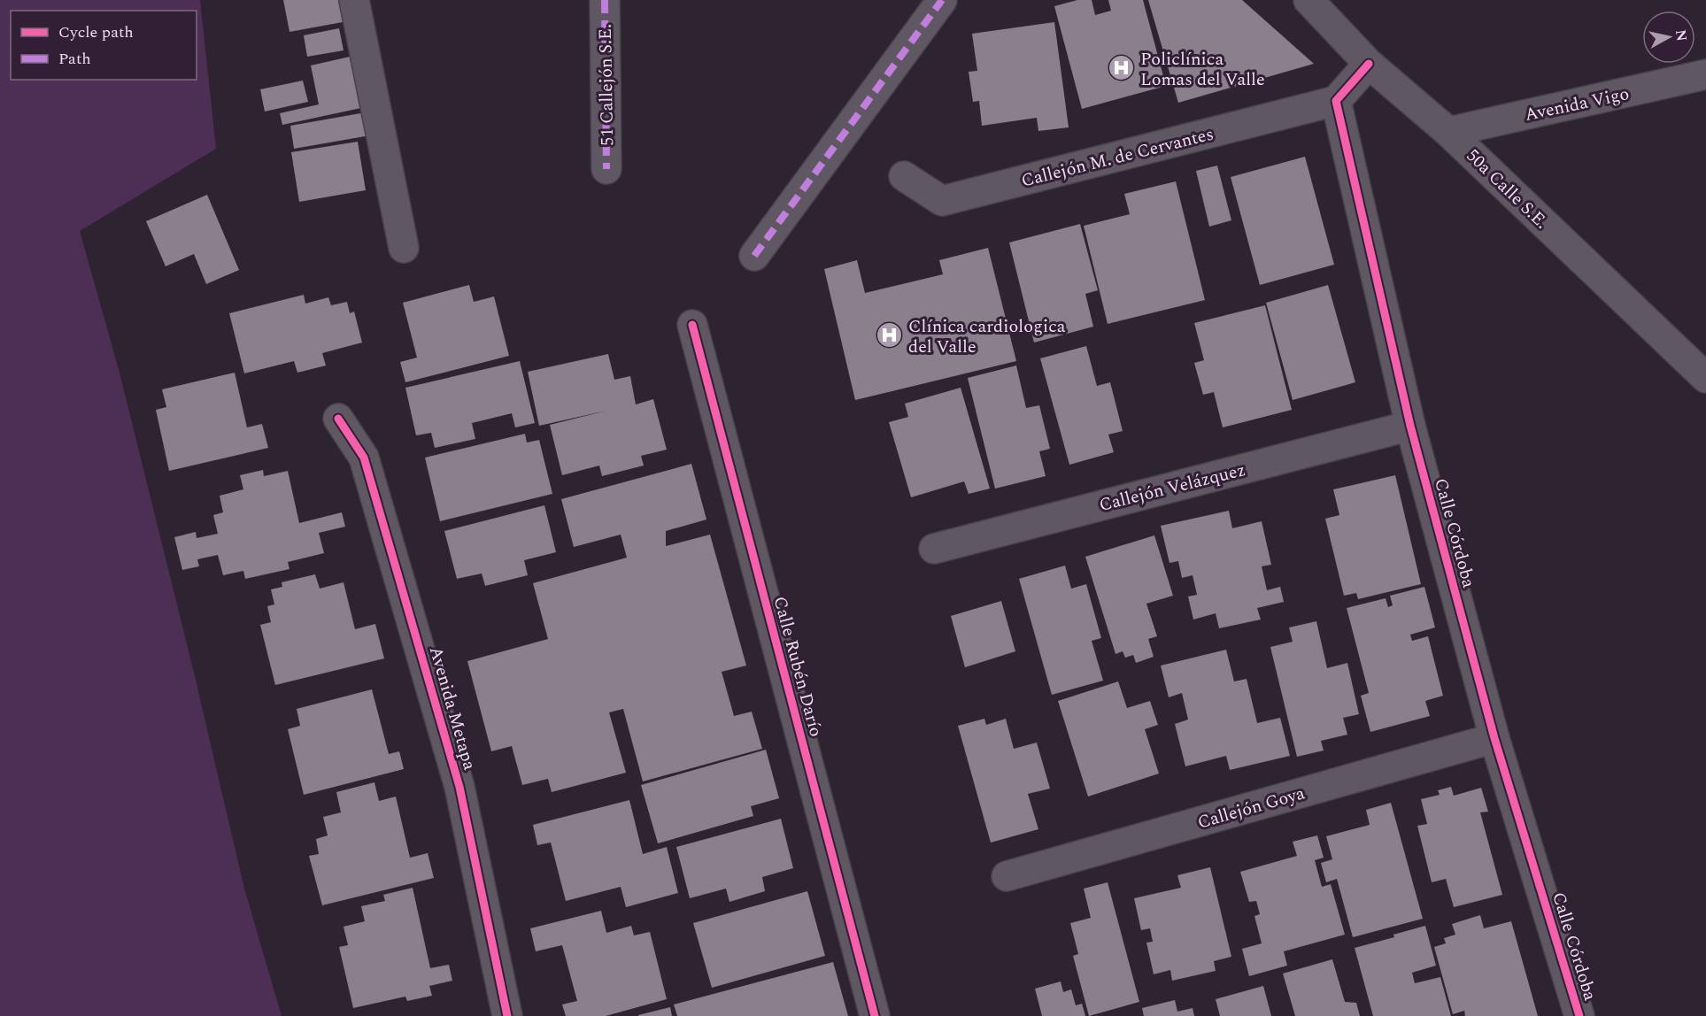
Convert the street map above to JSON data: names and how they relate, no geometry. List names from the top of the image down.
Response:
{
  "streets": {
    "street": [
      "51 Callejón S.E.",
      "Avenida Vigo",
      "Callejón M. de Cervantes",
      "50a Calle S.E.",
      "Callejón Velázquez",
      "Calle Córdoba",
      "Calle Rubén Darío",
      "Avenida Metapa",
      "Callejón Goya"
    ]
  },
  "crossings": [
    ["Avenida Vigo", "50a Calle S.E."],
    ["Callejón M. de Cervantes", "Calle Córdoba"],
    ["Callejón Velázquez", "Calle Córdoba"],
    ["Calle Córdoba", "Callejón Goya"]
  ],
  "places": {
    "hospital": ["Policlínica Lomas del Valle", "Clínica cardiologica del Valle"]
  },
  "legend": ["Cycle path", "Path"],
  "north": "right"
}
